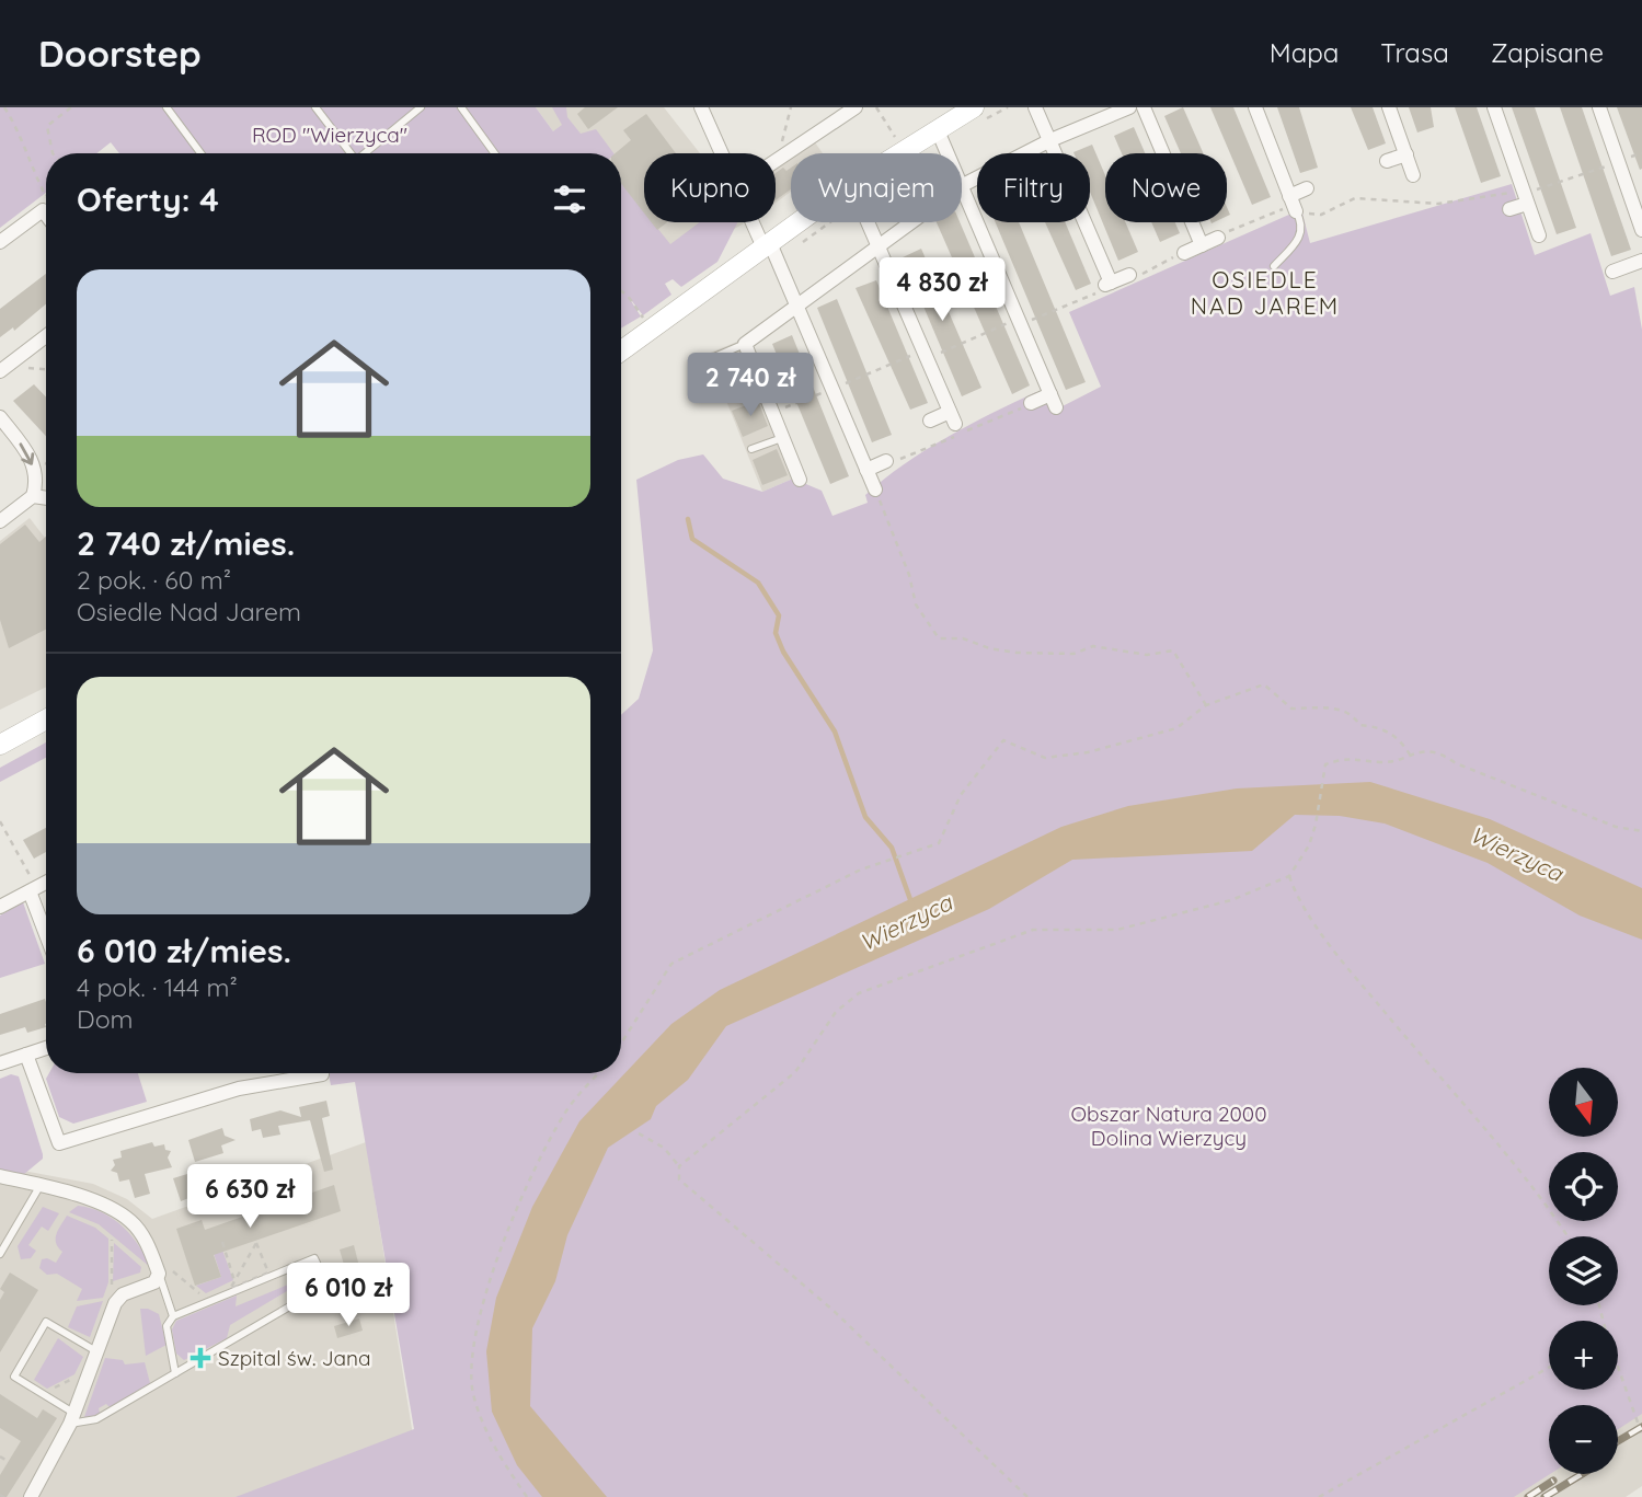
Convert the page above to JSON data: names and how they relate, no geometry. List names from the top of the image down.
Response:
{
  "districts": ["OSIEDLE NAD JAREM"],
  "water": ["Wierzyca"],
  "parks": ["ROD \"Wierzyca\"", "Obszar Natura 2000 Dolina Wierzycy"],
  "places": {
    "health": ["Szpital św. Jana"]
  },
  "north": "bottom",
  "page": {
    "header": "Doorstep",
    "nav": ["Mapa", "Trasa", "Zapisane"],
    "chip": [
      "Kupno",
      "Wynajem",
      "Filtry",
      "Nowe"
    ],
    "heading": "Oferty: 4",
    "list": [
      {
        "name": "2 740 zł/mies.",
        "note": "2 pok. · 60 m² · Osiedle Nad Jarem"
      },
      {
        "name": "6 010 zł/mies.",
        "note": "4 pok. · 144 m² · Dom"
      }
    ],
    "price": [
      "4 830 zł",
      "2 740 zł",
      "6 630 zł",
      "6 010 zł"
    ],
    "map_buttons": ["+", "−"]
  }
}
